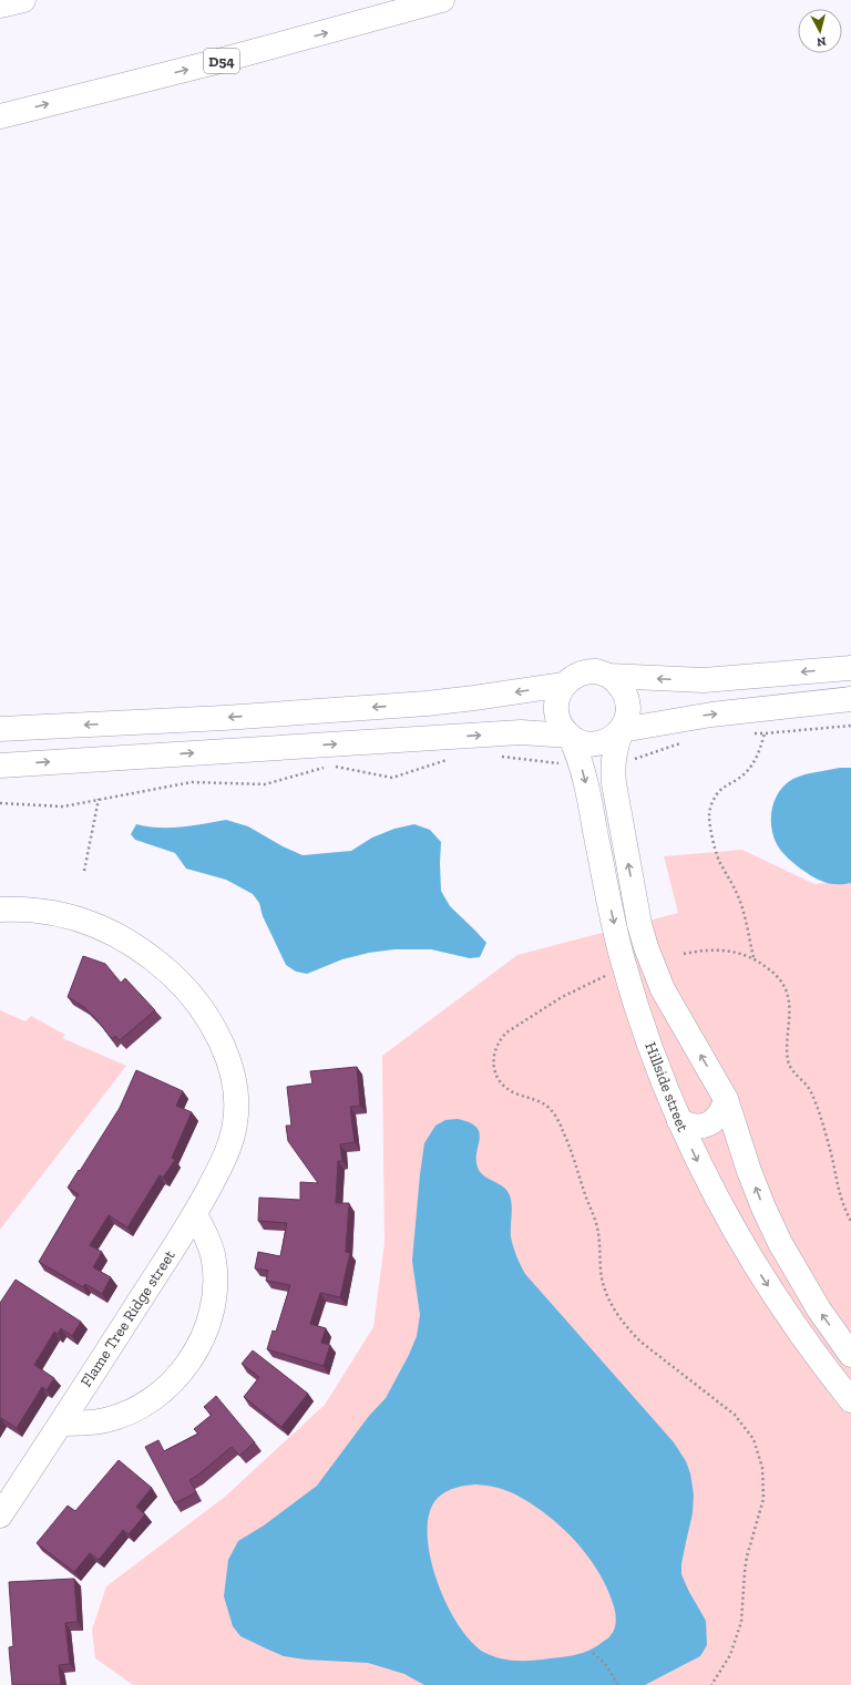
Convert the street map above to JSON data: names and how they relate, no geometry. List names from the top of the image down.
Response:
{
  "streets": {
    "main road": ["D54", "Hillside street", "Flame Tree Ridge street"]
  },
  "north": "bottom"
}
